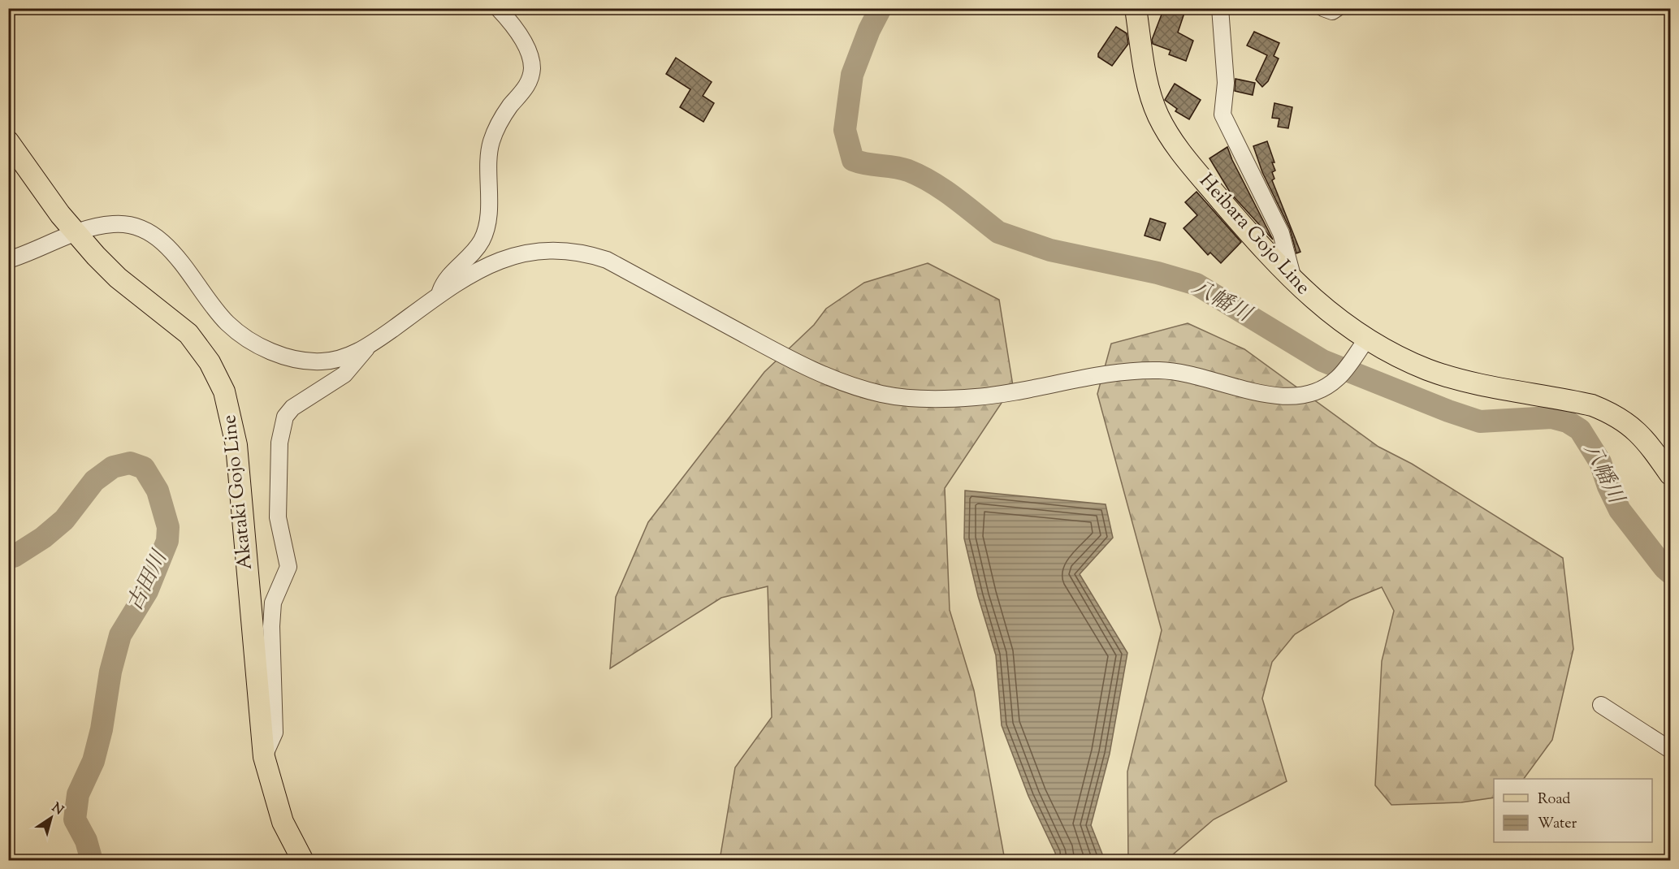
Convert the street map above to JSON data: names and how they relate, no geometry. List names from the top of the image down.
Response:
{
  "streets": {
    "main road": ["Heibara Gojo Line", "Akataki Gojo Line"]
  },
  "water": ["八幡川", "古田川"],
  "legend": ["Road", "Water"],
  "north": "top right"
}
